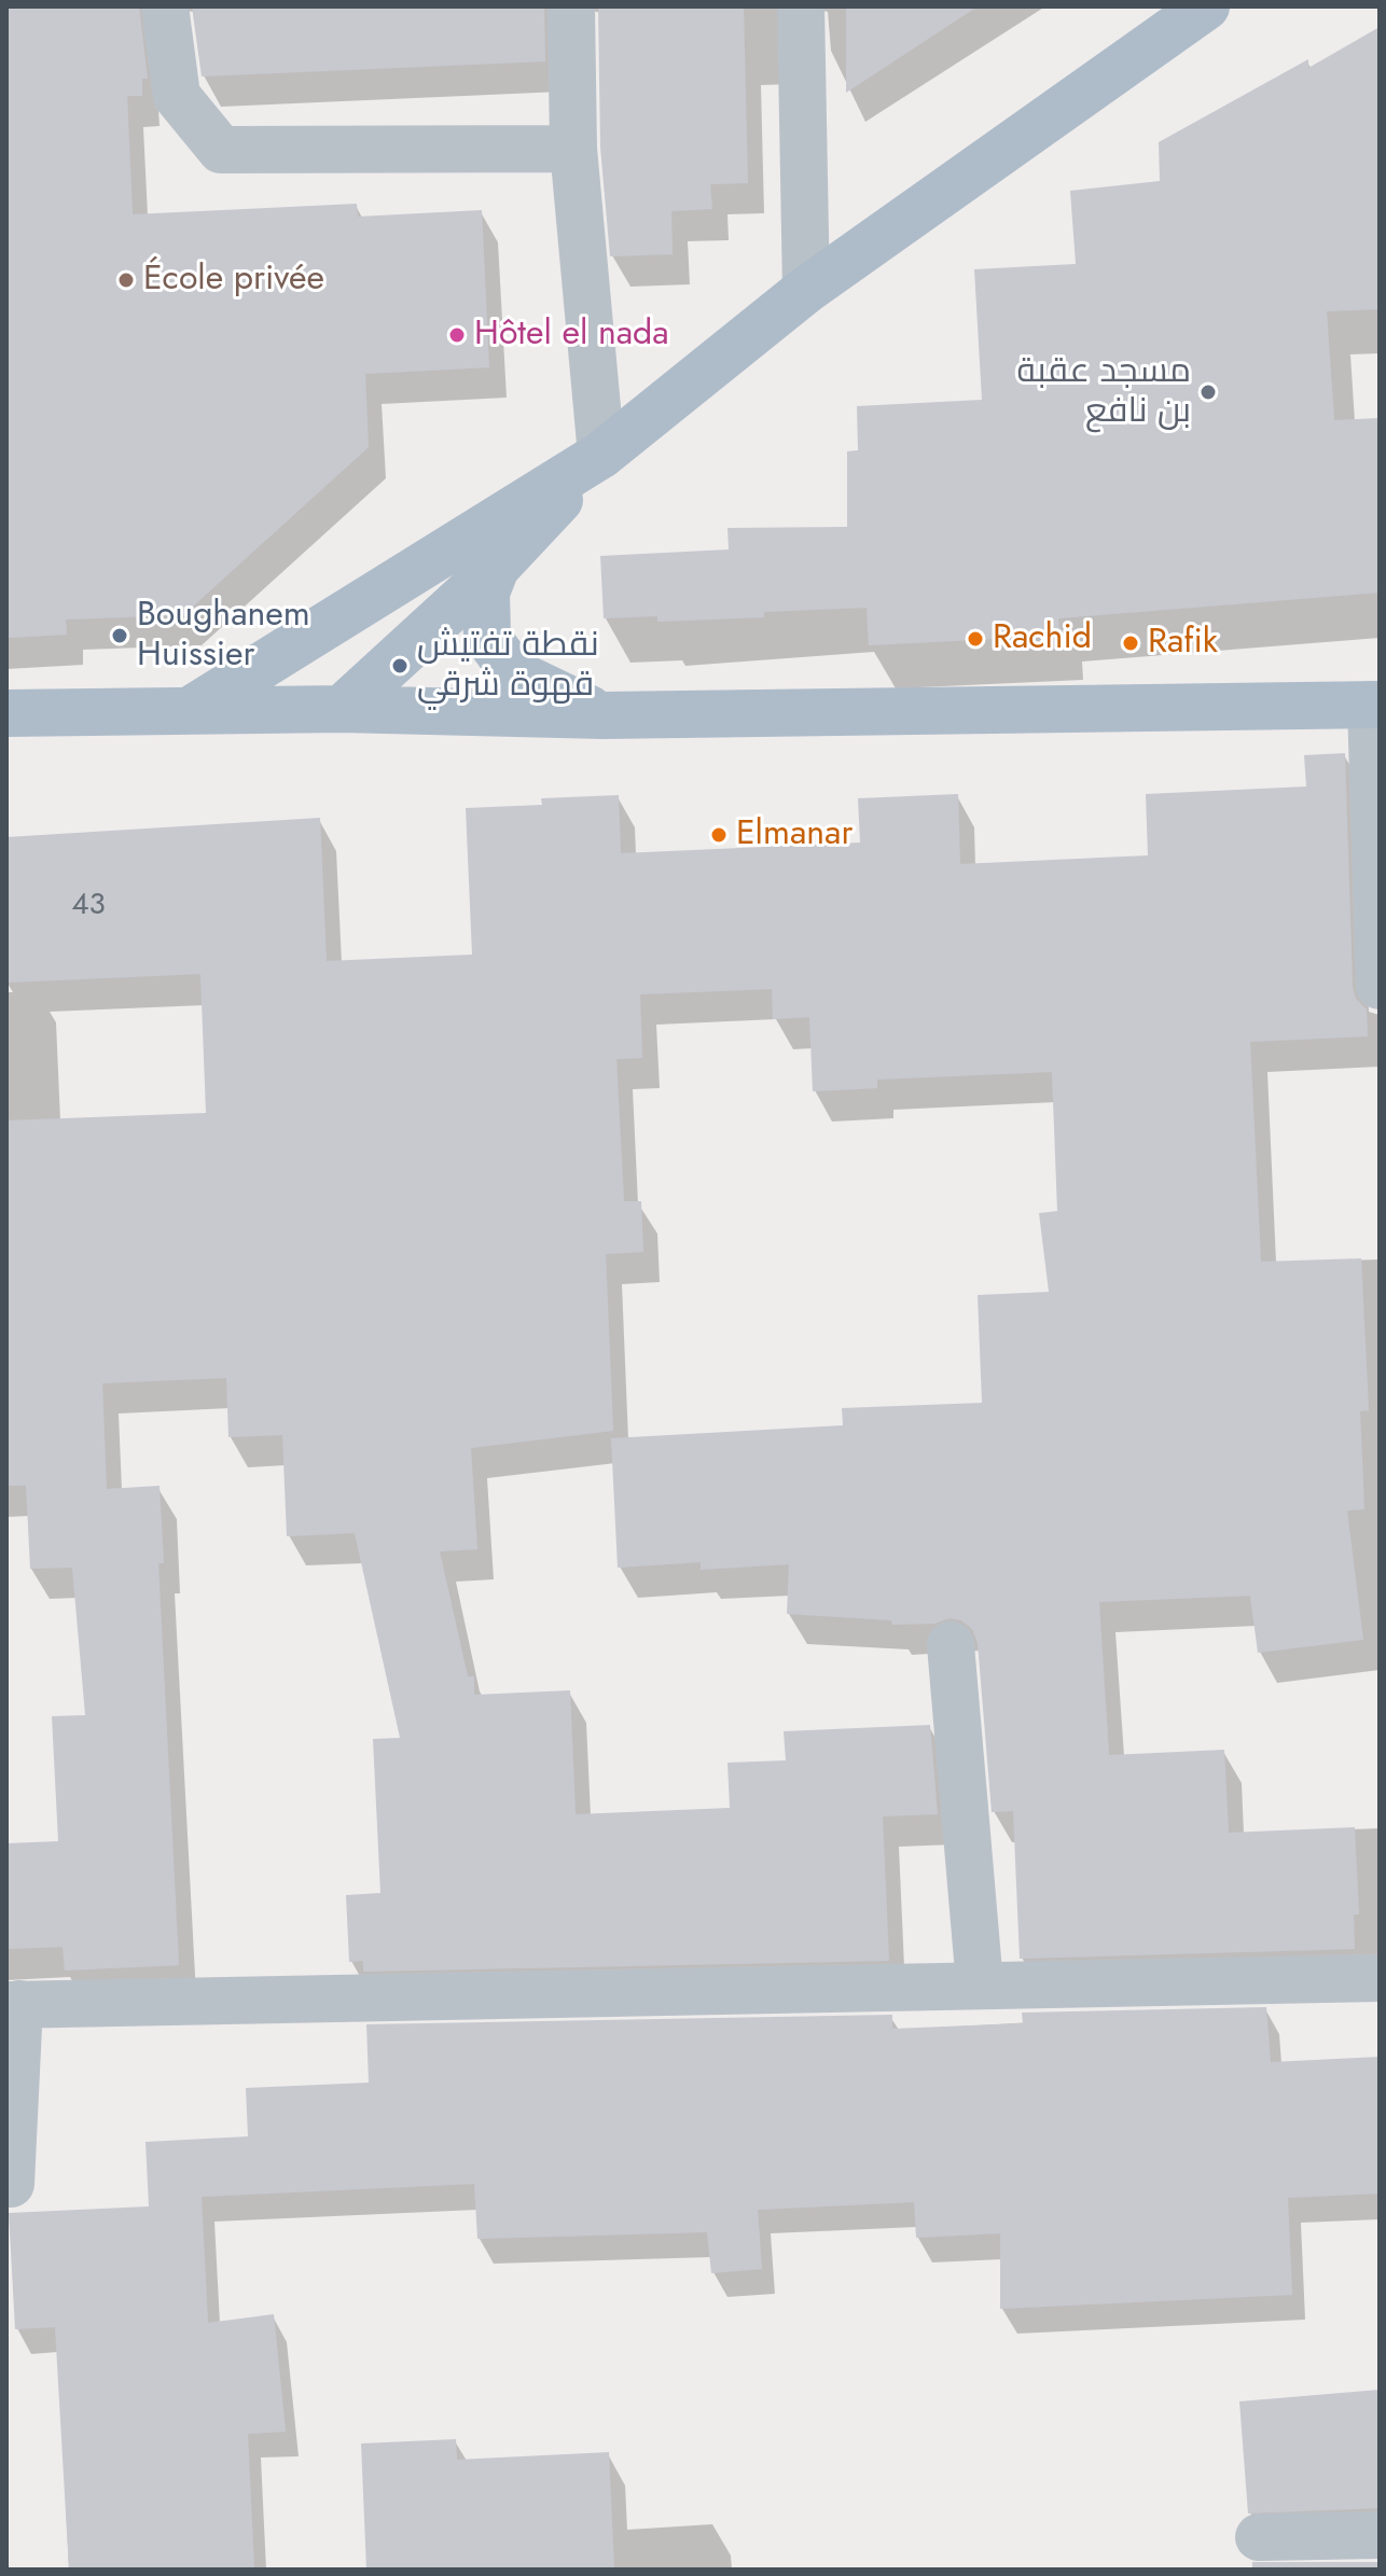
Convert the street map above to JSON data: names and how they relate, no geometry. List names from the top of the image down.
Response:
{
  "places": [
    "École privée",
    "Hôtel el nada",
    "مسجد عقبة بن نافع",
    "Boughanem Huissier",
    "Rachid",
    "Rafik",
    "نقطة تفتيش قهوة شرقي",
    "Elmanar"
  ],
  "house_numbers": ["43"]
}
